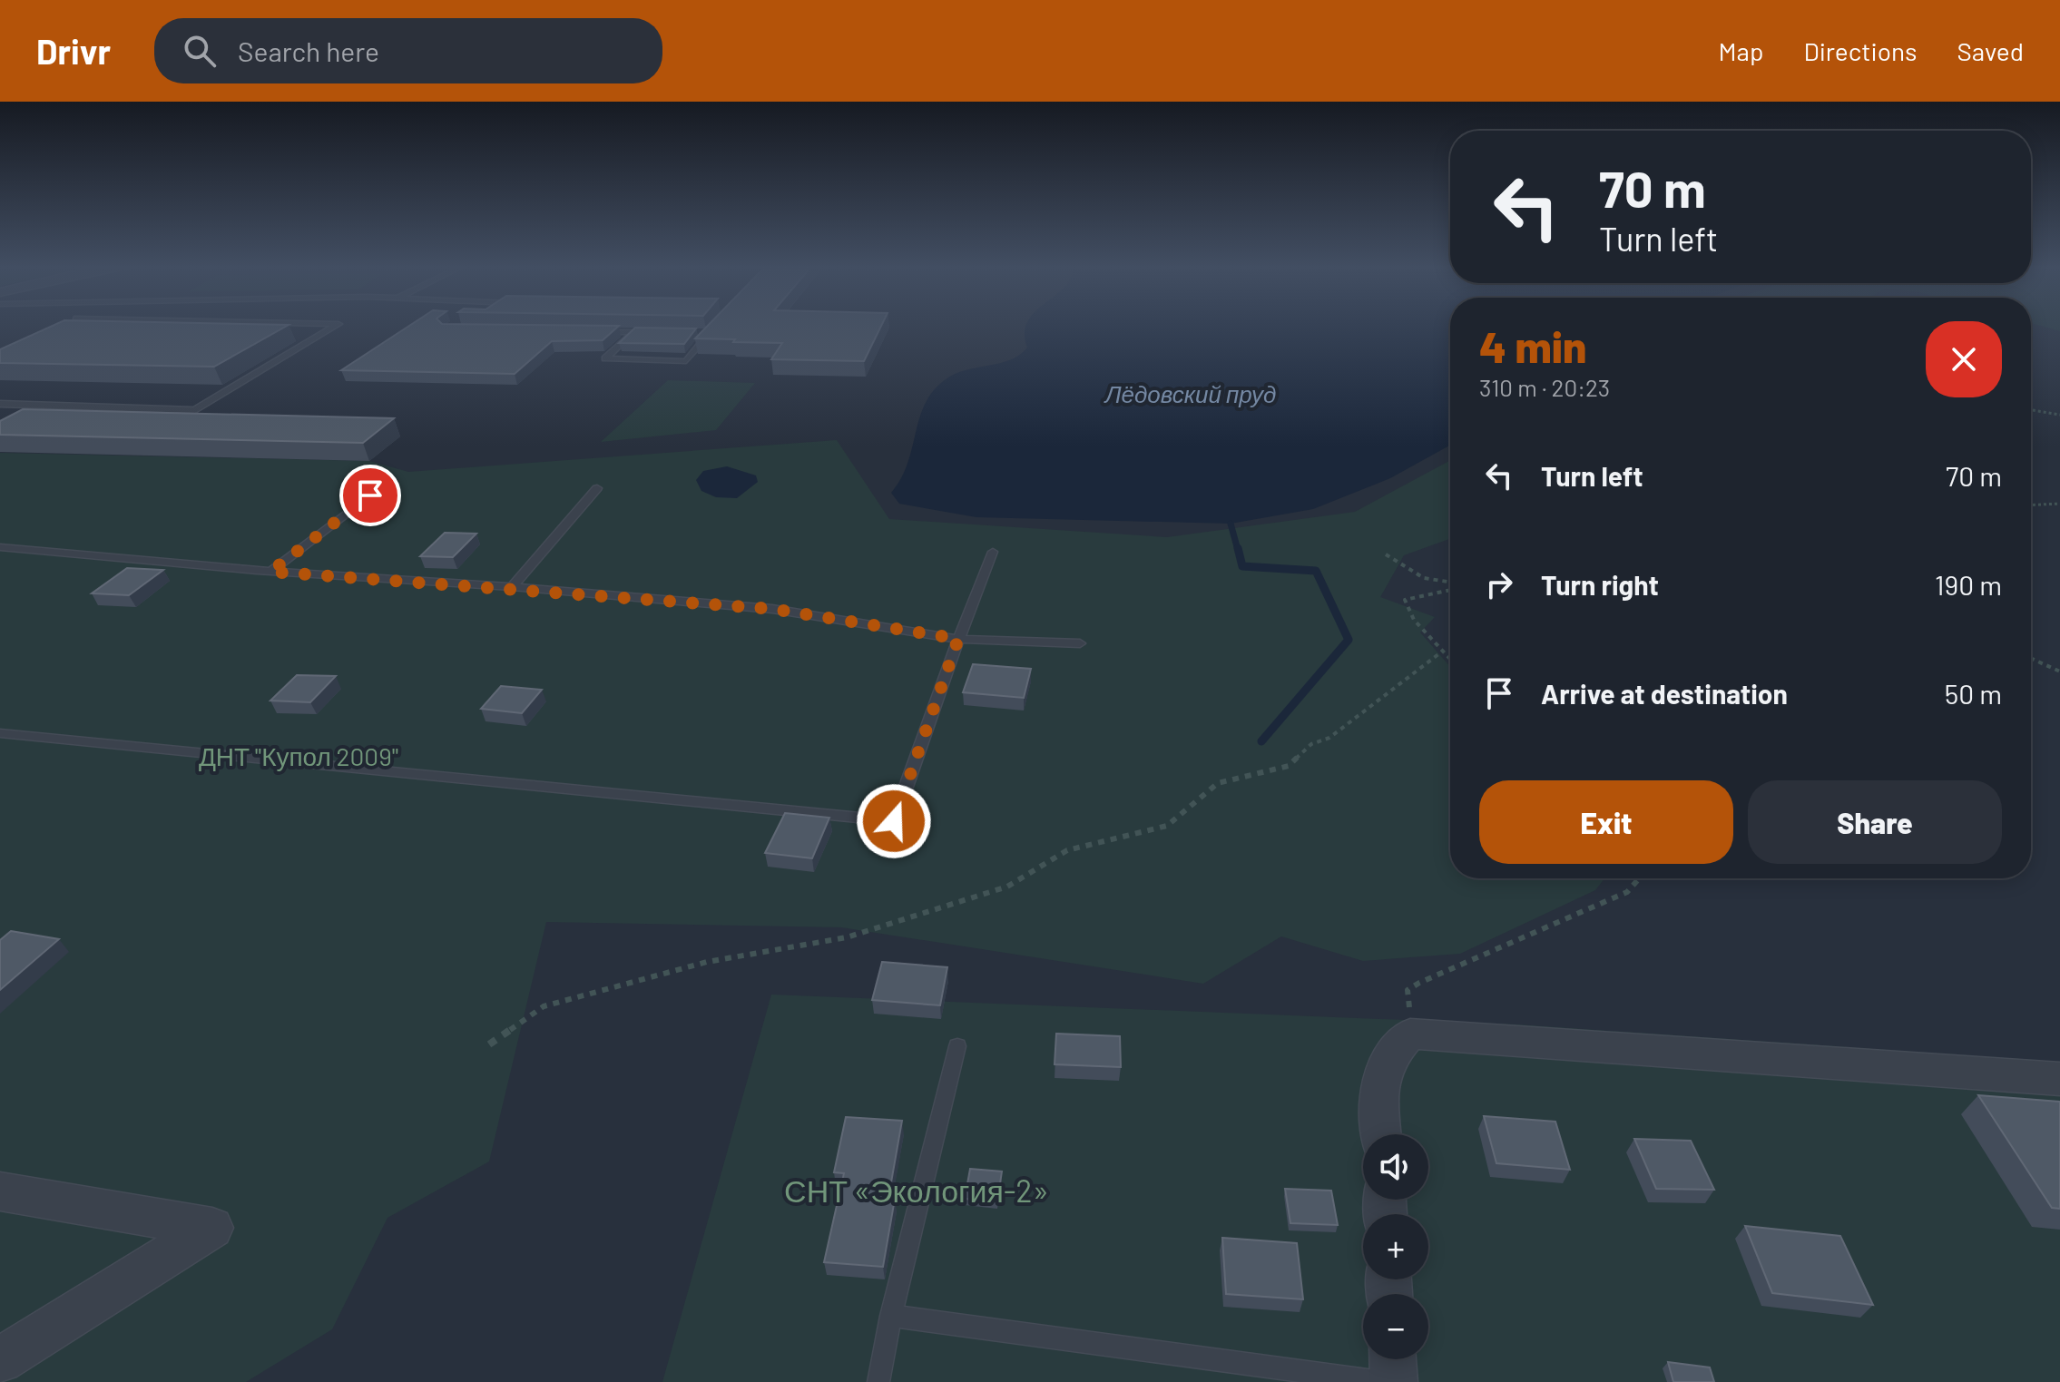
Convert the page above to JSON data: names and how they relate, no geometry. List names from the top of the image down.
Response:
{
  "water": ["Лёдовский пруд"],
  "parks": ["ДНТ \"Купол 2009\"", "СНТ «Экология-2»"],
  "page": {
    "header": "Drivr",
    "search": "Search here",
    "nav": ["Map", "Directions", "Saved"],
    "turn": ["70 m", "Turn left"],
    "heading": ["4 min", "310 m · 20:23"],
    "list": [
      {
        "name": "Turn left",
        "value": "70 m"
      },
      {
        "name": "Turn right",
        "value": "190 m"
      },
      {
        "name": "Arrive at destination",
        "value": "50 m"
      }
    ],
    "buttons": ["Exit", "Share"],
    "map_buttons": ["+", "−"]
  }
}
